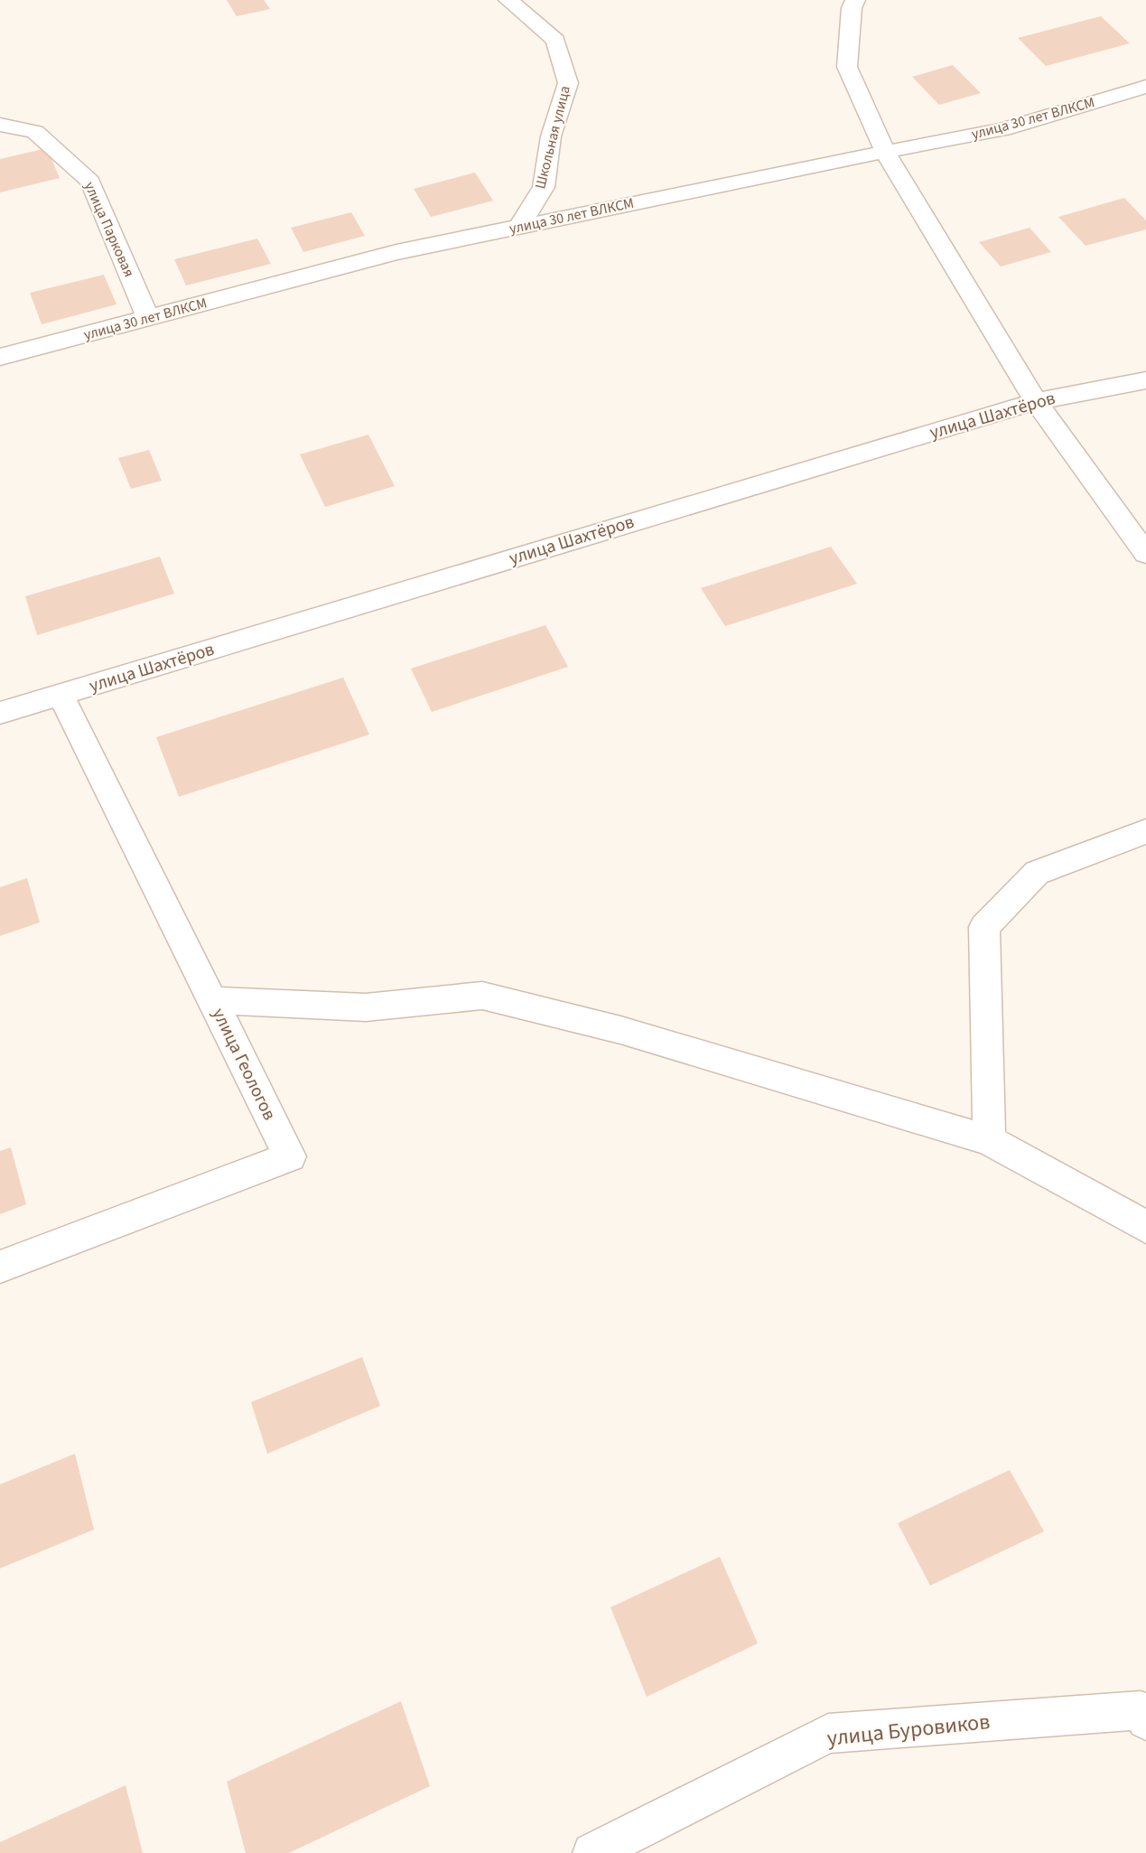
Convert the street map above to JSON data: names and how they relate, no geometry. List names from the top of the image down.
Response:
{
  "streets": {
    "street": [
      "улица 30 лет ВЛКСМ",
      "Школьная улица",
      "улица Парковая",
      "улица Шахтёров",
      "улица Геологов",
      "улица Буровиков"
    ]
  },
  "crossings": [
    ["улица 30 лет ВЛКСМ", "Школьная улица"],
    ["улица 30 лет ВЛКСМ", "улица Парковая"],
    ["улица Шахтёров", "улица Геологов"]
  ]
}
